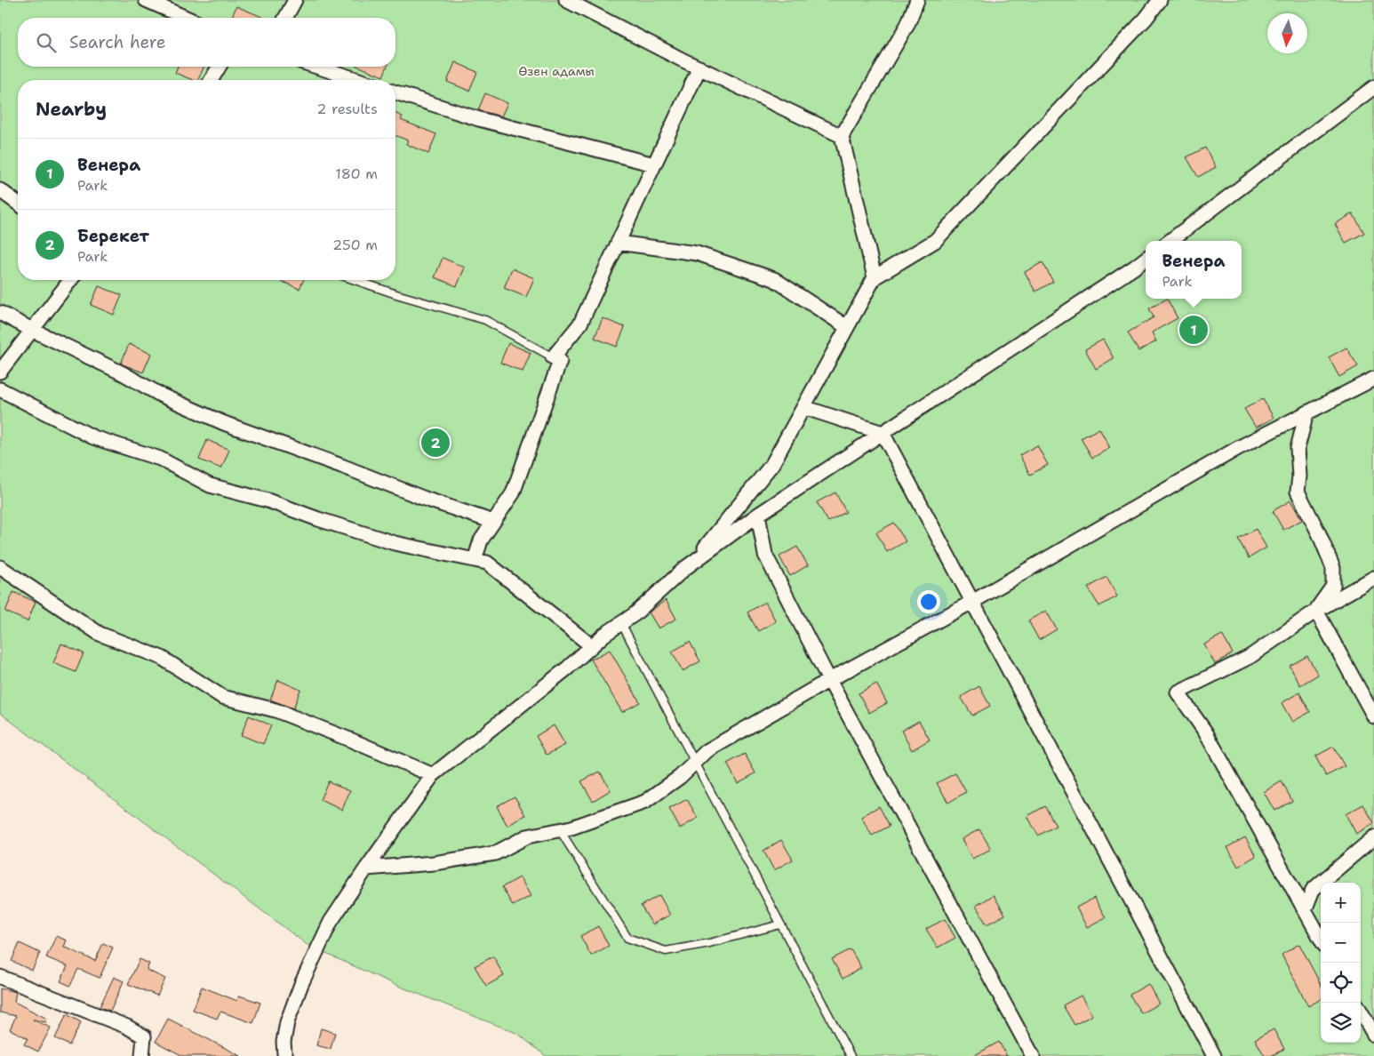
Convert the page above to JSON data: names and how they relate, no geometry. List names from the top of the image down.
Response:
{
  "parks": ["Өзен адамы"],
  "north": "bottom",
  "page": {
    "search": "Search here",
    "heading": ["Nearby", "2 results"],
    "list": [
      {
        "mark": "1",
        "name": "Венера",
        "note": "Park",
        "value": "180 m"
      },
      {
        "mark": "2",
        "name": "Берекет",
        "note": "Park",
        "value": "250 m"
      }
    ],
    "popup": ["Венера", "Park"],
    "pins": ["1", "2"],
    "map_buttons": ["+", "−"]
  }
}
